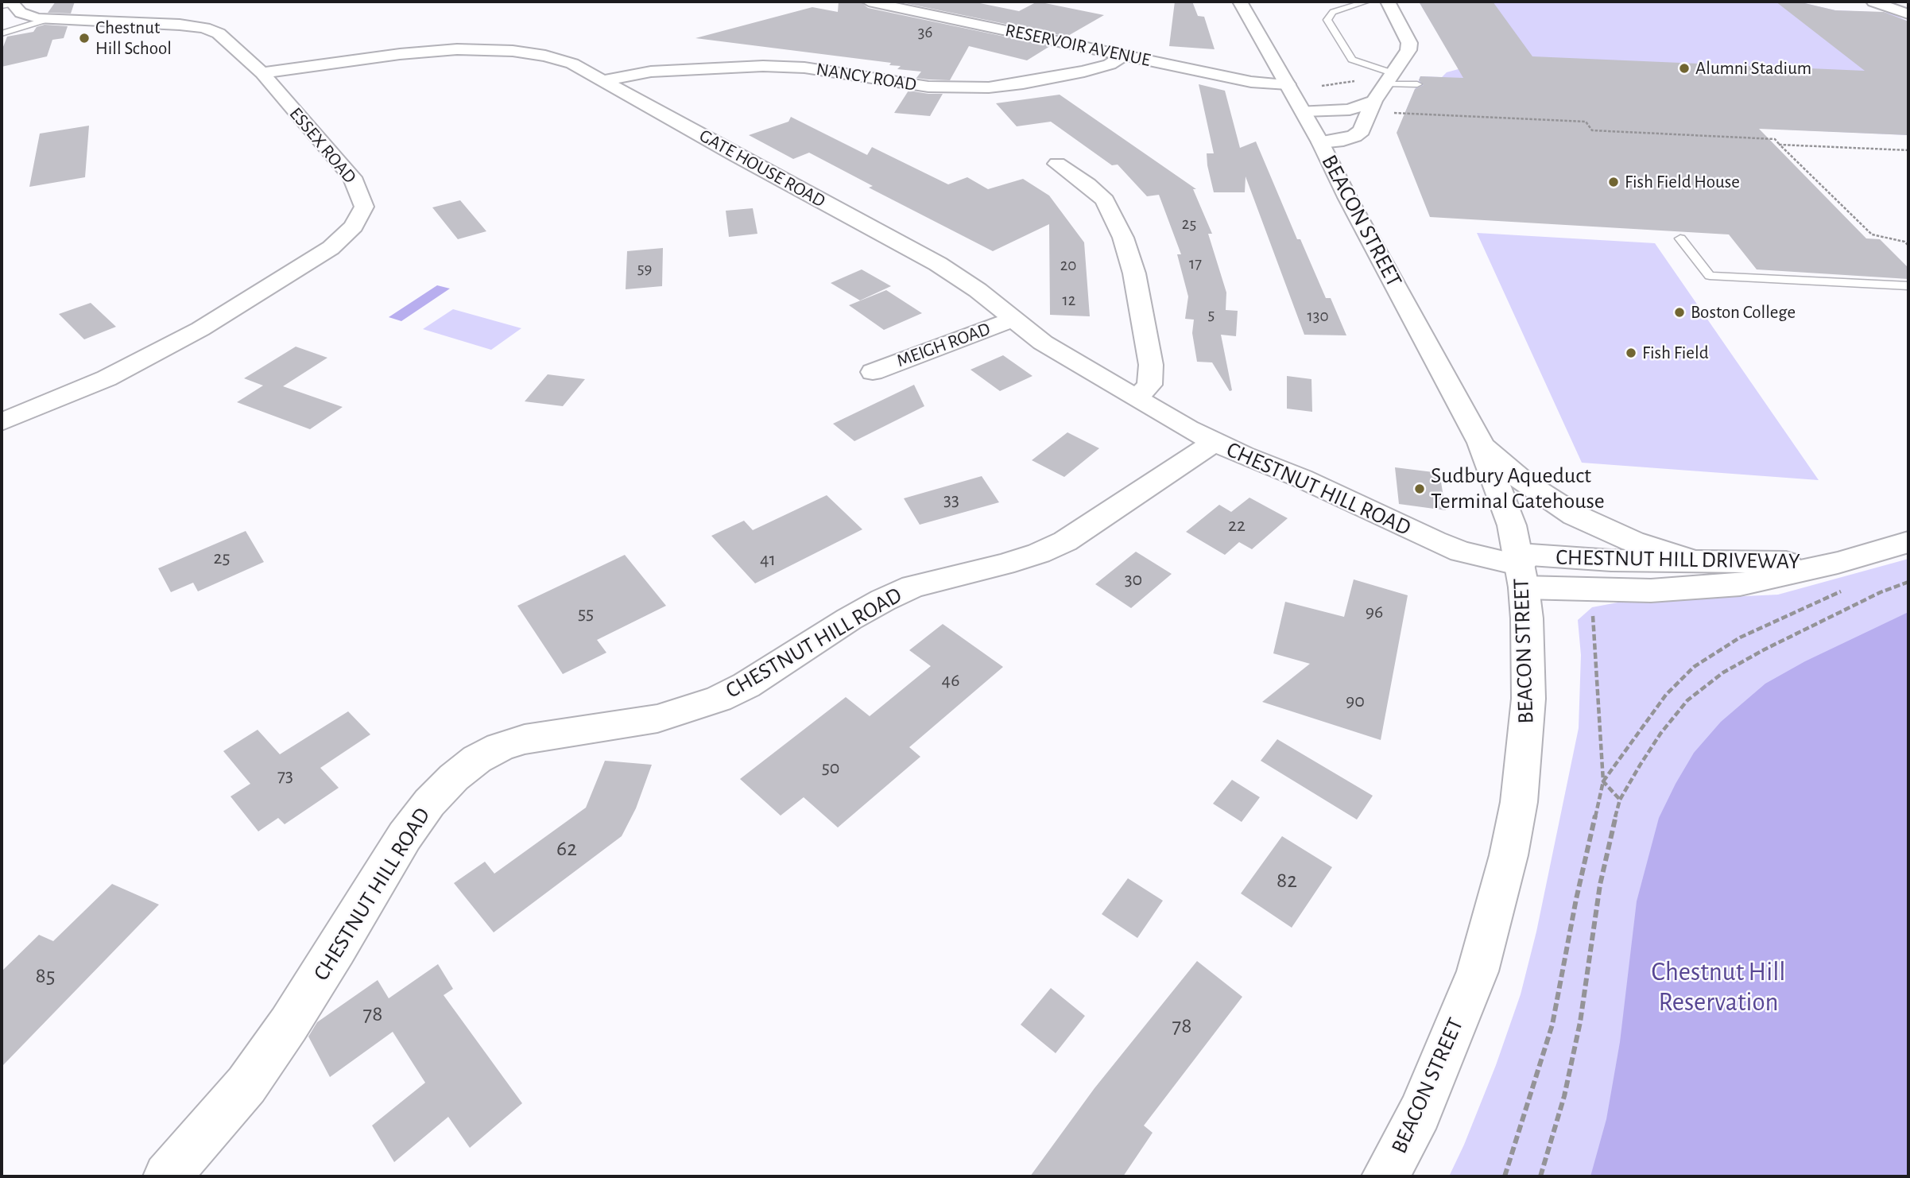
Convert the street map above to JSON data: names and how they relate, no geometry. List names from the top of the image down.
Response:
{
  "streets": {
    "street": [
      "RESERVOIR AVENUE",
      "NANCY ROAD",
      "ESSEX ROAD",
      "GATE HOUSE ROAD",
      "BEACON STREET",
      "MEIGH ROAD",
      "CHESTNUT HILL ROAD",
      "CHESTNUT HILL DRIVEWAY"
    ]
  },
  "crossings": [
    ["RESERVOIR AVENUE", "NANCY ROAD"],
    ["RESERVOIR AVENUE", "BEACON STREET"],
    ["NANCY ROAD", "GATE HOUSE ROAD"],
    ["ESSEX ROAD", "GATE HOUSE ROAD"],
    ["GATE HOUSE ROAD", "MEIGH ROAD"],
    ["GATE HOUSE ROAD", "CHESTNUT HILL ROAD"],
    ["BEACON STREET", "CHESTNUT HILL ROAD"],
    ["BEACON STREET", "CHESTNUT HILL DRIVEWAY"],
    ["CHESTNUT HILL ROAD", "CHESTNUT HILL DRIVEWAY"]
  ],
  "parks": ["Chestnut Hill Reservation"],
  "places": [
    "Chestnut Hill School",
    "Alumni Stadium",
    "Fish Field House",
    "Boston College",
    "Fish Field",
    "Sudbury Aqueduct Terminal Gatehouse"
  ],
  "house_numbers": [
    "36",
    "25",
    "17",
    "20",
    "59",
    "12",
    "5",
    "130",
    "33",
    "22",
    "25",
    "41",
    "30",
    "96",
    "55",
    "46",
    "90",
    "50",
    "73",
    "62",
    "82",
    "85",
    "78",
    "78"
  ]
}
